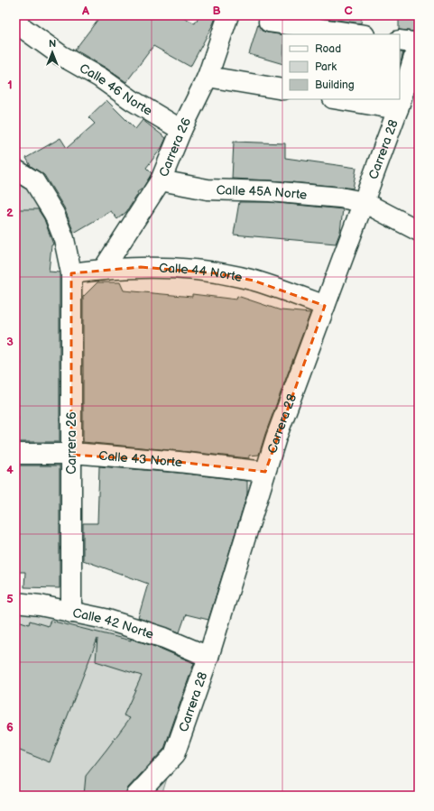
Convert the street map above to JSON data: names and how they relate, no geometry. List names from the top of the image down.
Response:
{
  "streets": {
    "street": [
      "Calle 46 Norte",
      "Carrera 26",
      "Carrera 28",
      "Calle 45A Norte",
      "Calle 44 Norte",
      "Calle 43 Norte",
      "Calle 42 Norte"
    ]
  },
  "crossings": [
    ["Calle 46 Norte", "Carrera 26"],
    ["Carrera 26", "Calle 45A Norte"],
    ["Carrera 26", "Calle 44 Norte"],
    ["Carrera 26", "Calle 43 Norte"],
    ["Carrera 26", "Calle 42 Norte"],
    ["Carrera 28", "Calle 45A Norte"],
    ["Carrera 28", "Calle 44 Norte"],
    ["Carrera 28", "Calle 43 Norte"],
    ["Carrera 28", "Calle 42 Norte"]
  ],
  "legend": ["Road", "Park", "Building"],
  "north": "top",
  "grid": {
    "columns": ["A", "B", "C"],
    "rows": [
      "1",
      "2",
      "3",
      "4",
      "5",
      "6"
    ]
  }
}
